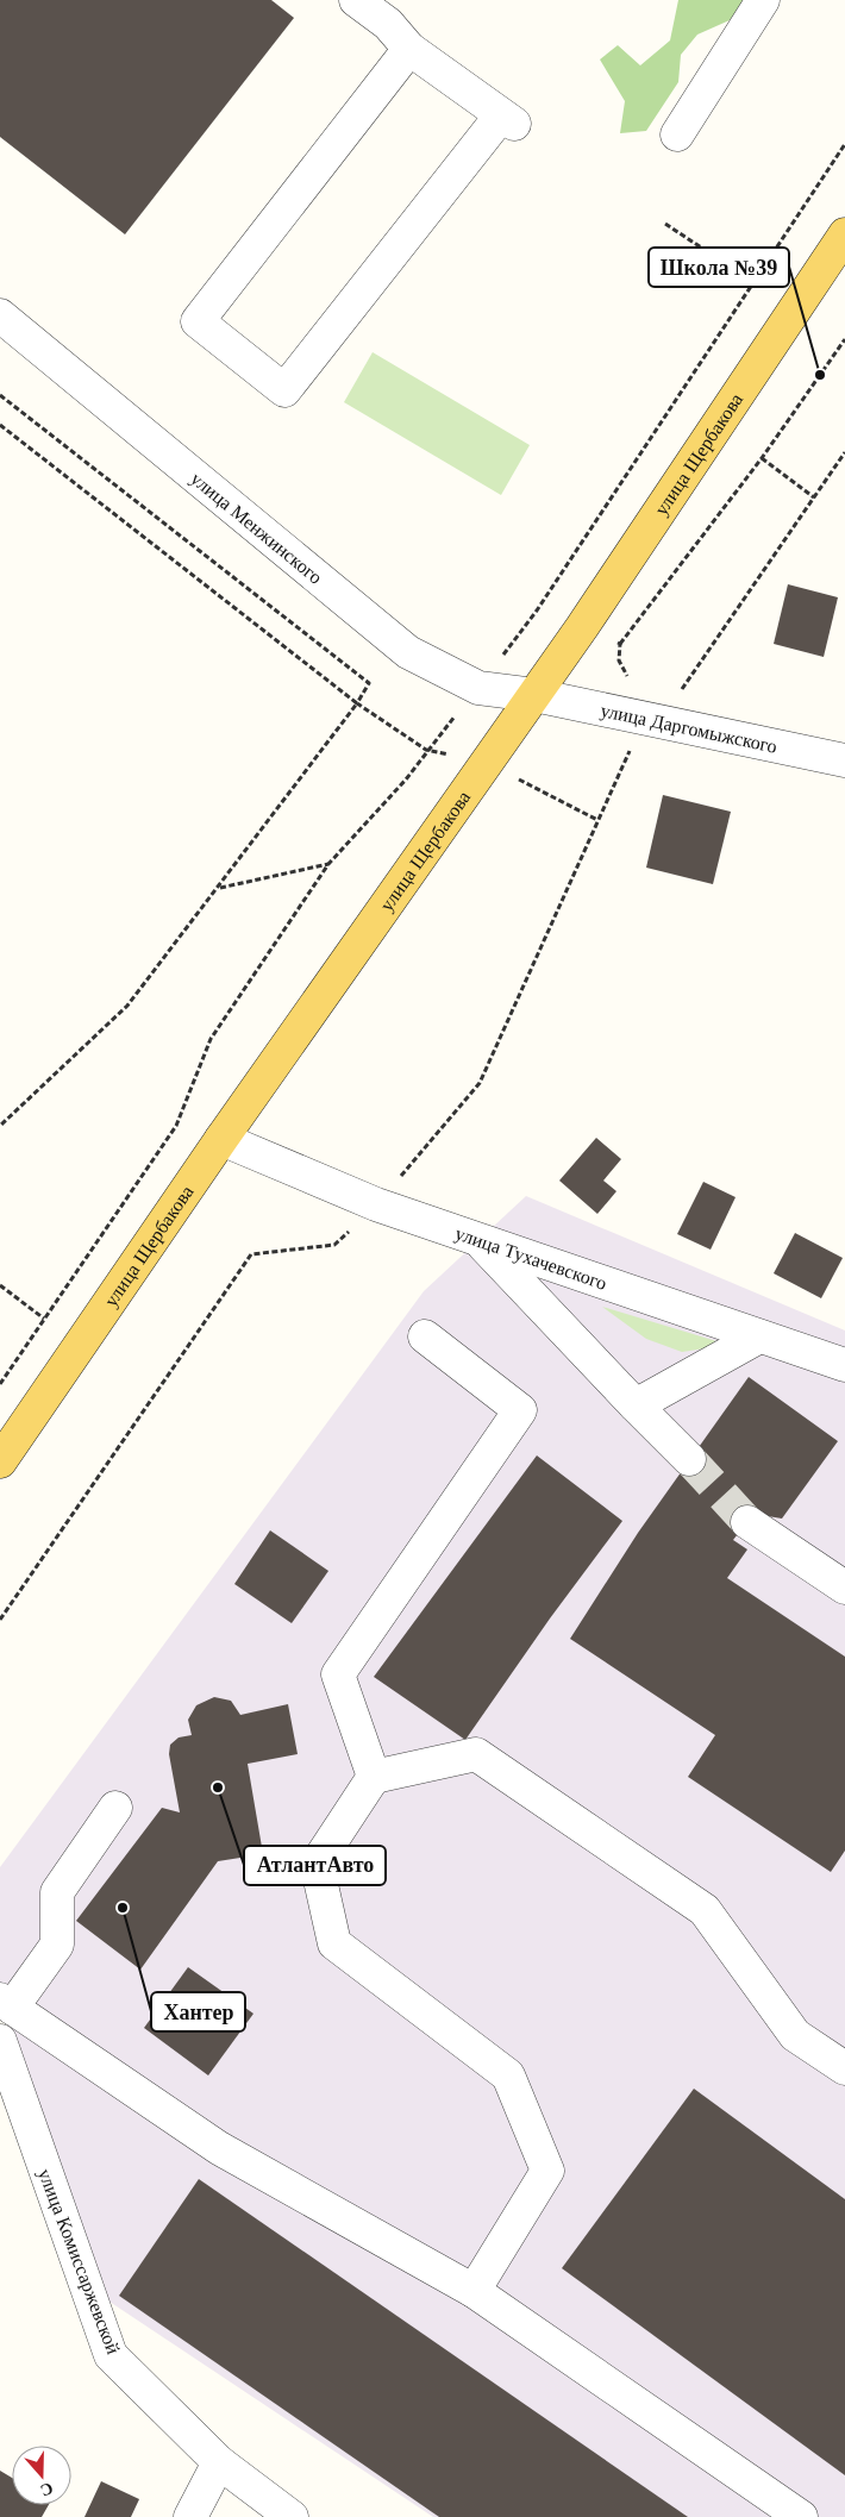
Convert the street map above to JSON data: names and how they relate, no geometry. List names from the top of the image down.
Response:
{
  "streets": {
    "main road": ["улица Щербакова"],
    "street": [
      "улица Менжинского",
      "улица Даргомыжского",
      "улица Тухачевского",
      "улица Комиссаржевской"
    ]
  },
  "crossings": [
    ["улица Щербакова", "улица Менжинского"],
    ["улица Щербакова", "улица Даргомыжского"],
    ["улица Щербакова", "улица Тухачевского"],
    ["улица Менжинского", "улица Даргомыжского"]
  ],
  "places": ["Школа №39", "АтлантАвто", "Хантер"],
  "north": "bottom"
}
